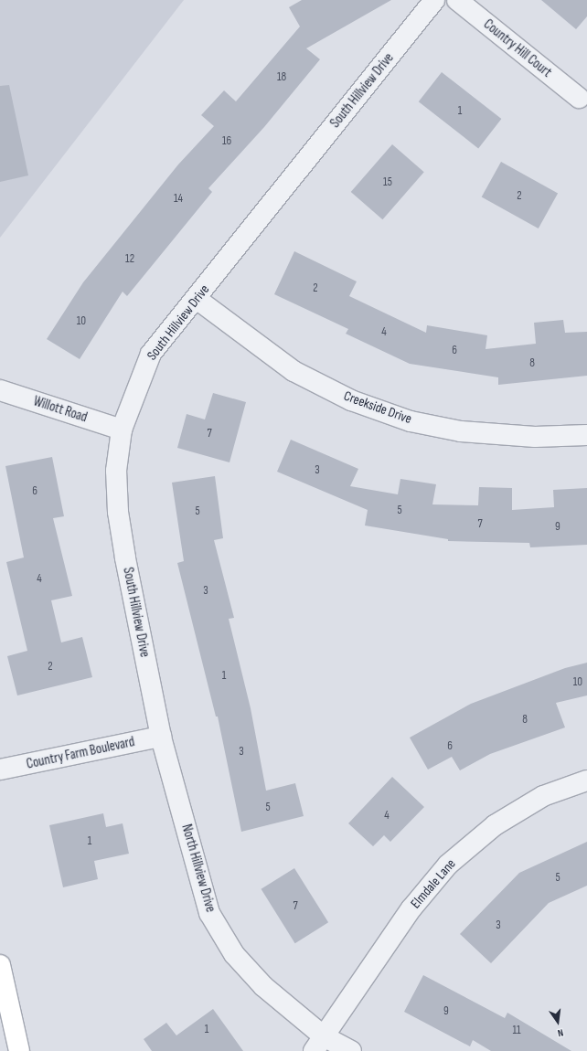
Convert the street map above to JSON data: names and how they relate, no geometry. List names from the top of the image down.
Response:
{
  "streets": {
    "street": [
      "Country Hill Court",
      "South Hillview Drive",
      "Creekside Drive",
      "Willott Road",
      "Country Farm Boulevard",
      "North Hillview Drive",
      "Elmdale Lane"
    ]
  },
  "crossings": [
    ["South Hillview Drive", "Creekside Drive"],
    ["South Hillview Drive", "Willott Road"],
    ["South Hillview Drive", "Country Farm Boulevard"],
    ["South Hillview Drive", "North Hillview Drive"],
    ["Country Farm Boulevard", "North Hillview Drive"],
    ["North Hillview Drive", "Elmdale Lane"]
  ],
  "house_numbers": [
    "18",
    "1",
    "16",
    "15",
    "2",
    "14",
    "12",
    "2",
    "10",
    "4",
    "6",
    "8",
    "7",
    "3",
    "6",
    "5",
    "5",
    "7",
    "9",
    "4",
    "3",
    "2",
    "1",
    "10",
    "8",
    "6",
    "3",
    "5",
    "4",
    "1",
    "5",
    "7",
    "3",
    "9",
    "1",
    "11"
  ],
  "north": "bottom"
}
